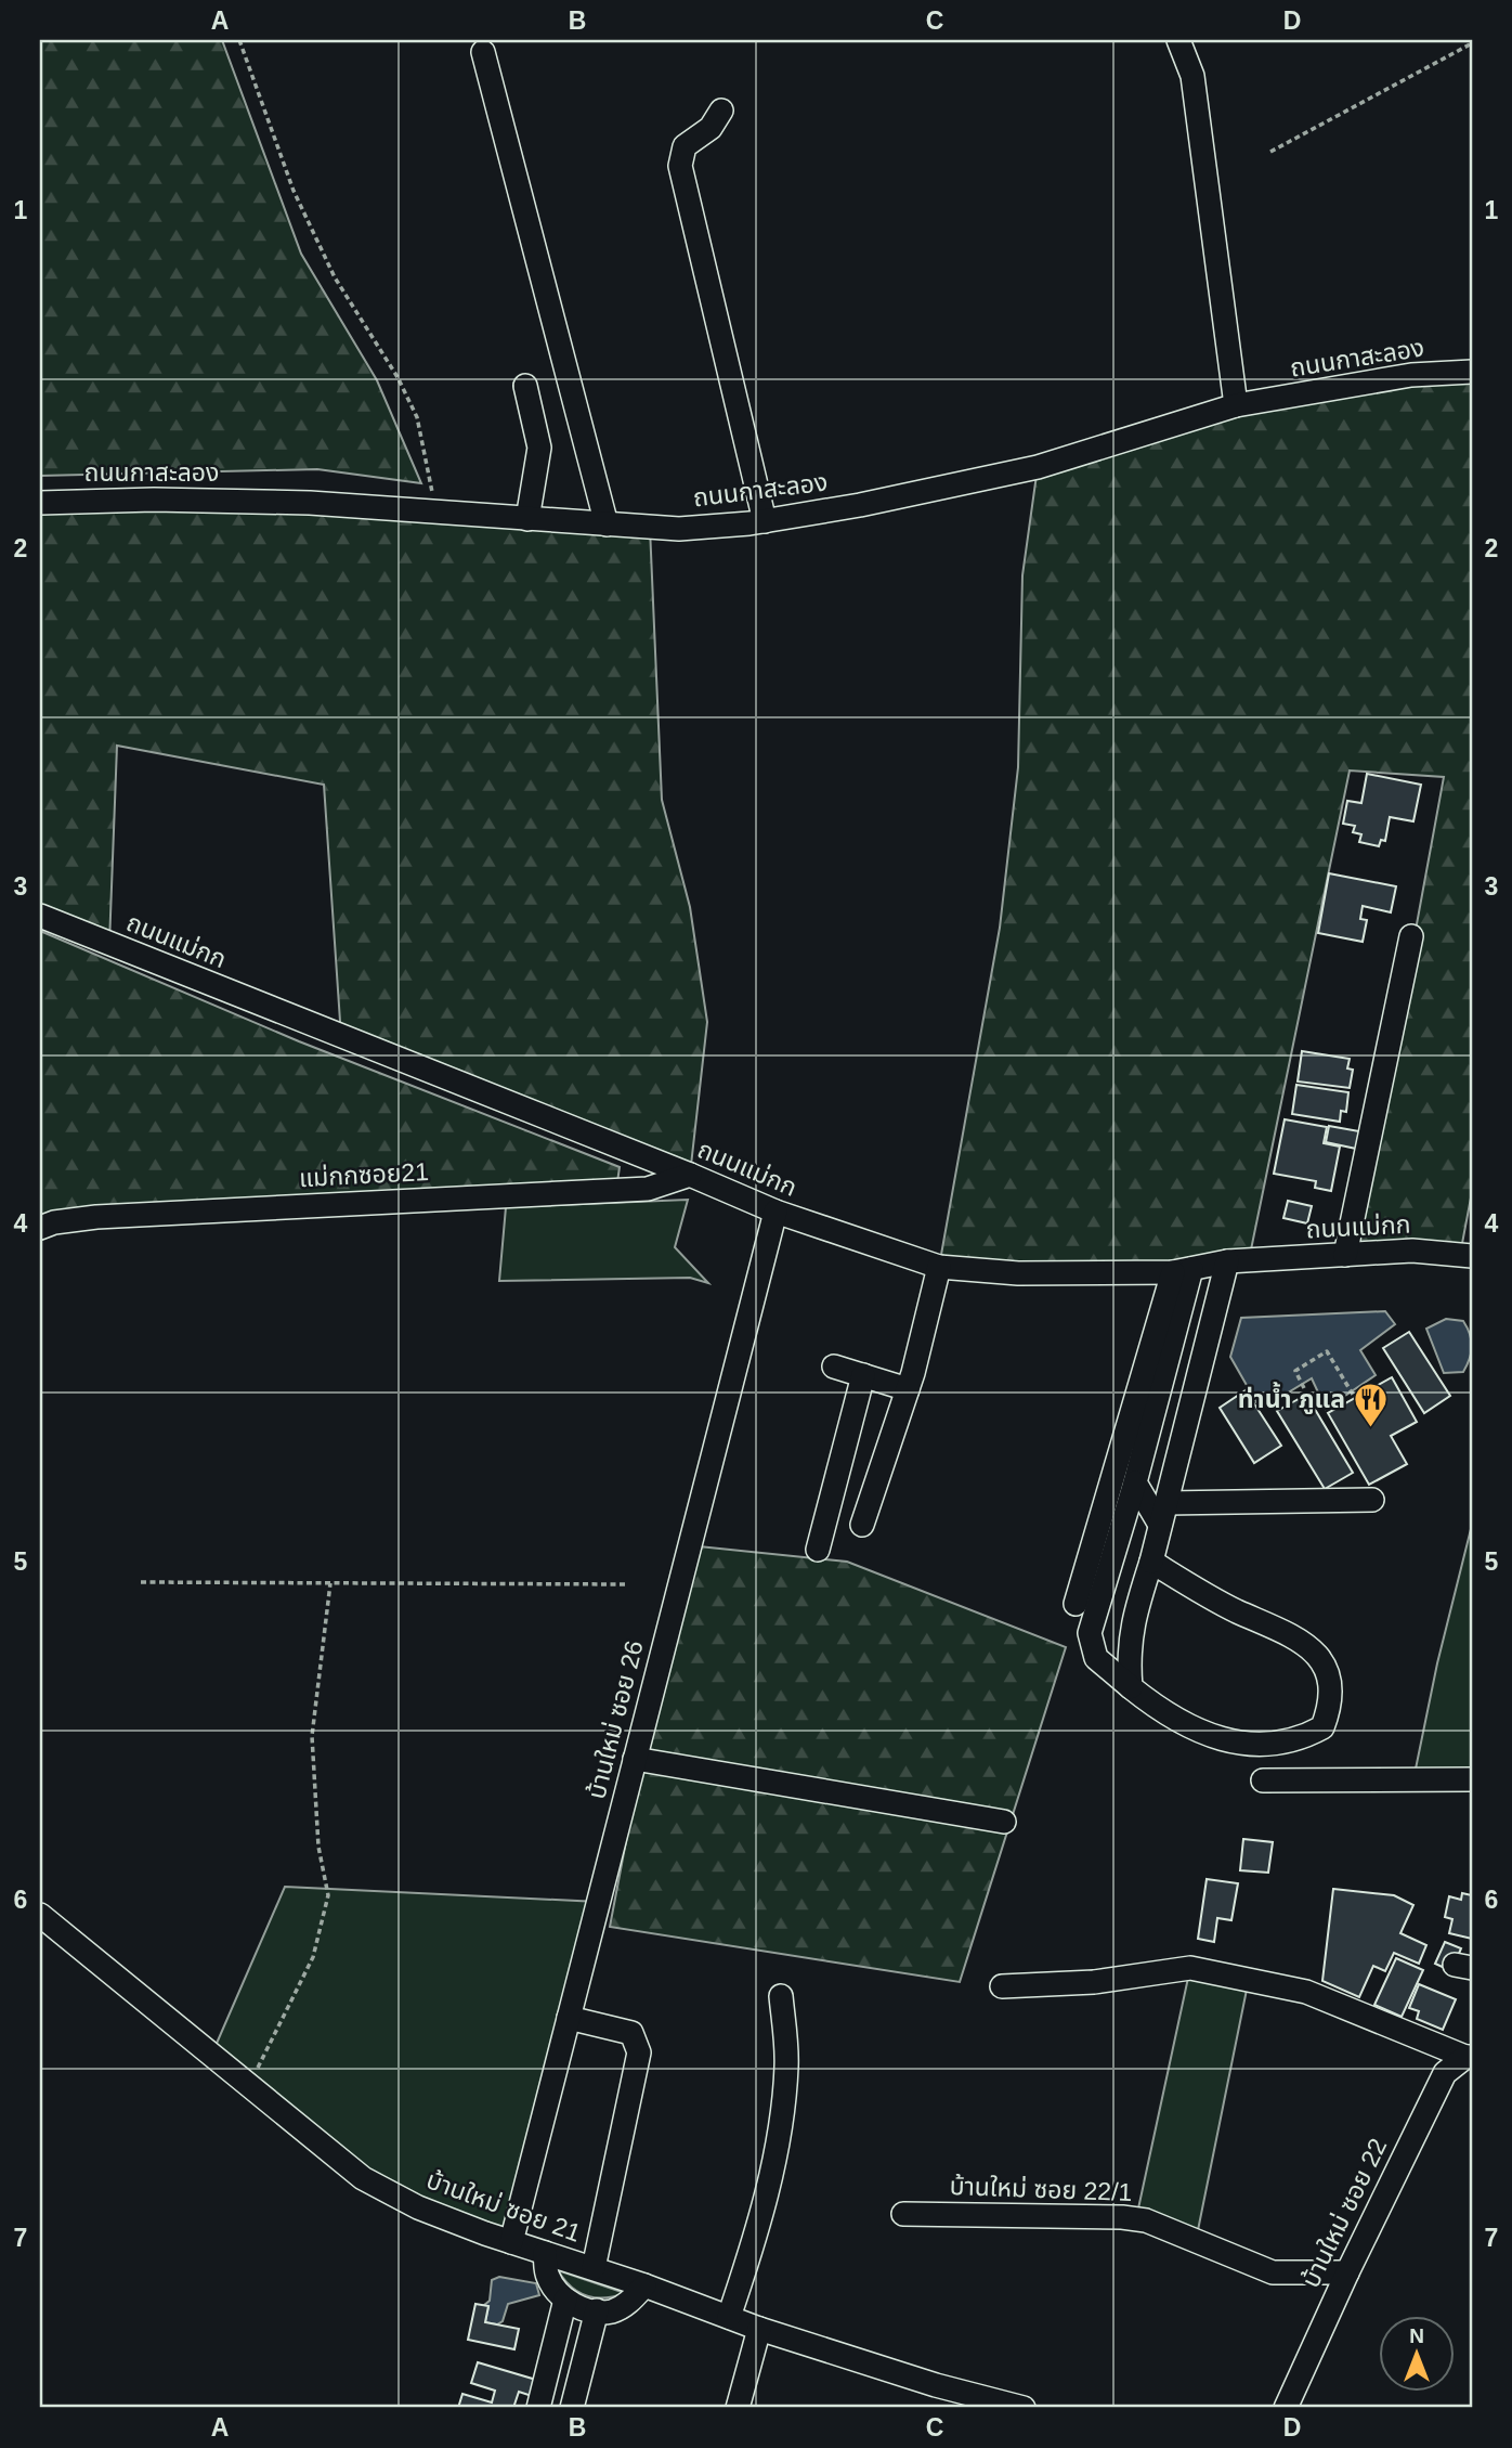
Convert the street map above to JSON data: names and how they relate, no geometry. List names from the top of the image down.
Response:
{
  "streets": {
    "street": [
      "ถนนกาสะลอง",
      "ถนนแม่กก",
      "แม่กกซอย21",
      "บ้านใหม่ ซอย 26",
      "บ้านใหม่ ซอย 22/1",
      "บ้านใหม่ ซอย 21",
      "บ้านใหม่ ซอย 22"
    ]
  },
  "crossings": [
    ["ถนนแม่กก", "แม่กกซอย21"],
    ["ถนนแม่กก", "บ้านใหม่ ซอย 26"],
    ["บ้านใหม่ ซอย 26", "บ้านใหม่ ซอย 21"],
    ["บ้านใหม่ ซอย 22/1", "บ้านใหม่ ซอย 22"]
  ],
  "places": {
    "restaurant": ["ท่าน้ำ ภูแล"]
  },
  "north": "top",
  "grid": {
    "columns": [
      "A",
      "B",
      "C",
      "D"
    ],
    "rows": [
      "1",
      "2",
      "3",
      "4",
      "5",
      "6",
      "7"
    ]
  }
}
